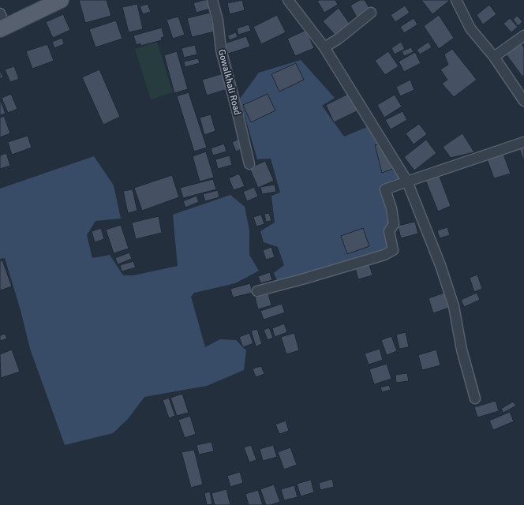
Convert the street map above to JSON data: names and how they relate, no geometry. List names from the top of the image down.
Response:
{
  "streets": {
    "street": ["Gowalkhali Road"]
  }
}
